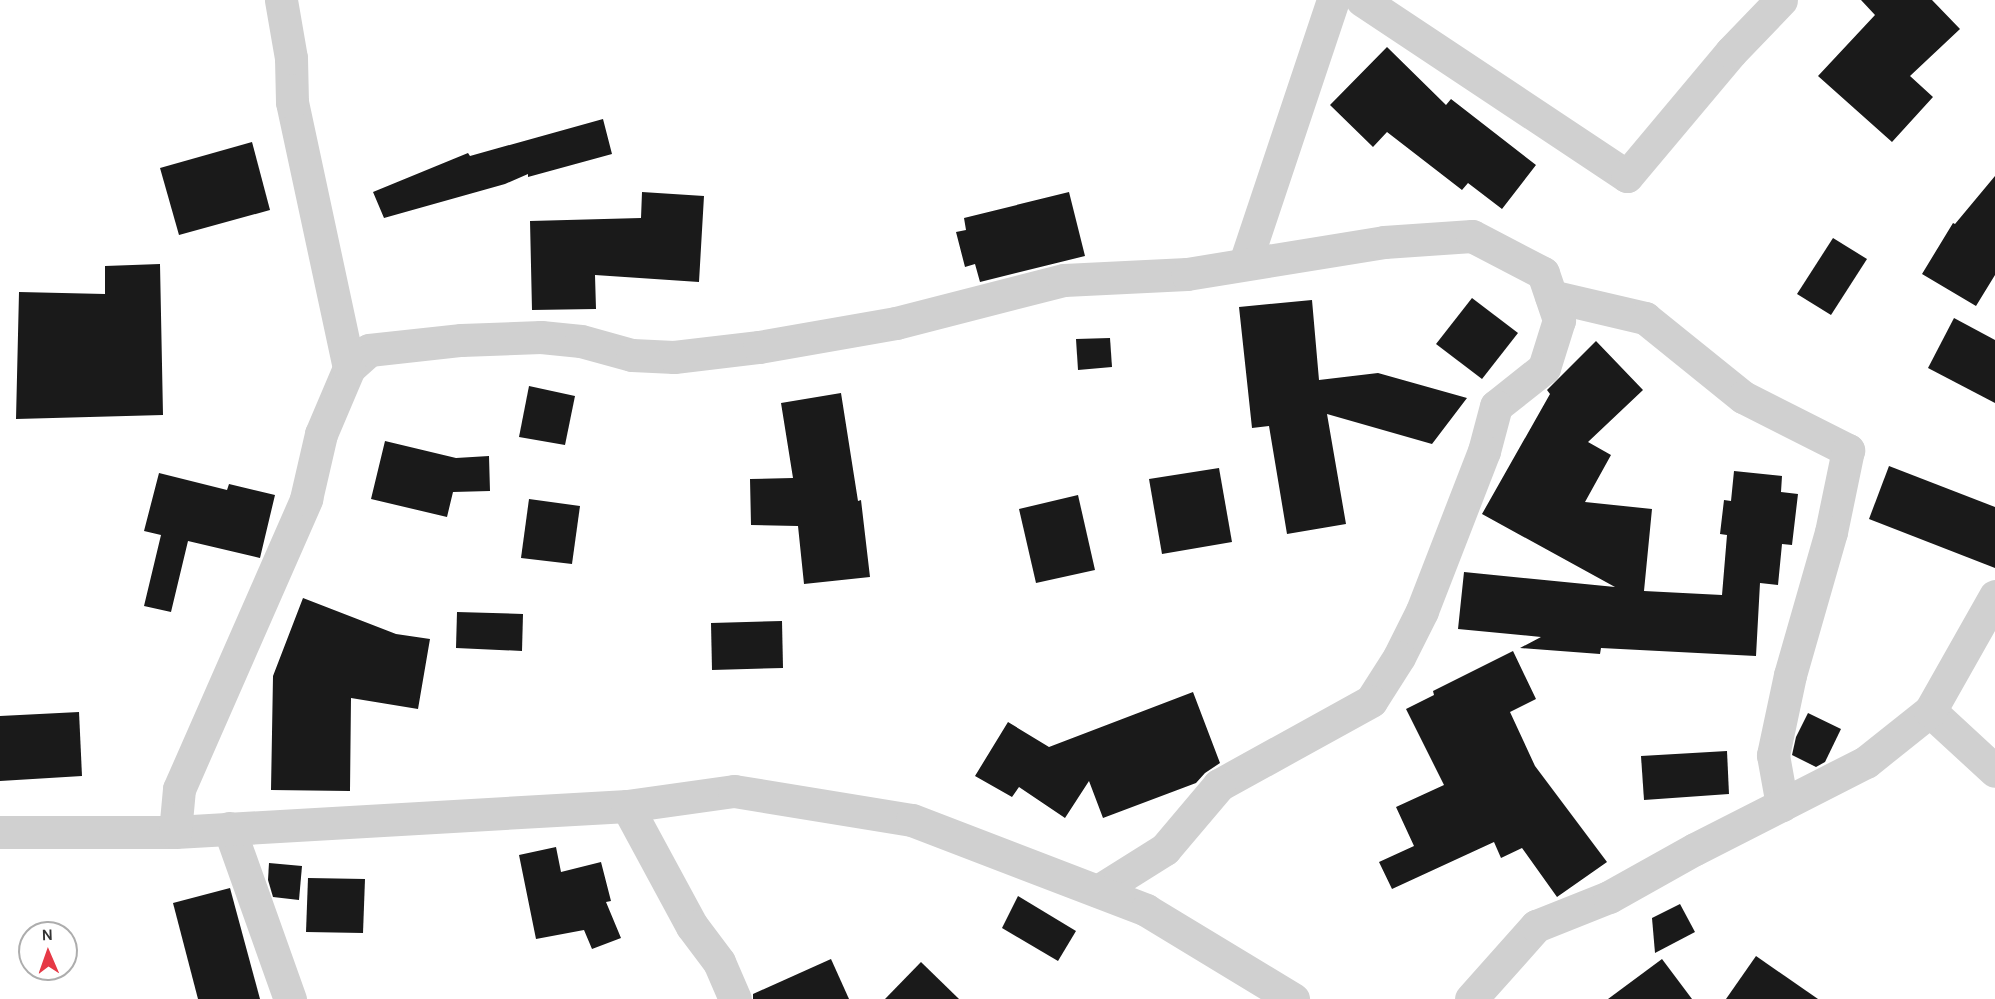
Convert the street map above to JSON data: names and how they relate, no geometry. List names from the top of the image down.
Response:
{
  "north": "top"
}
